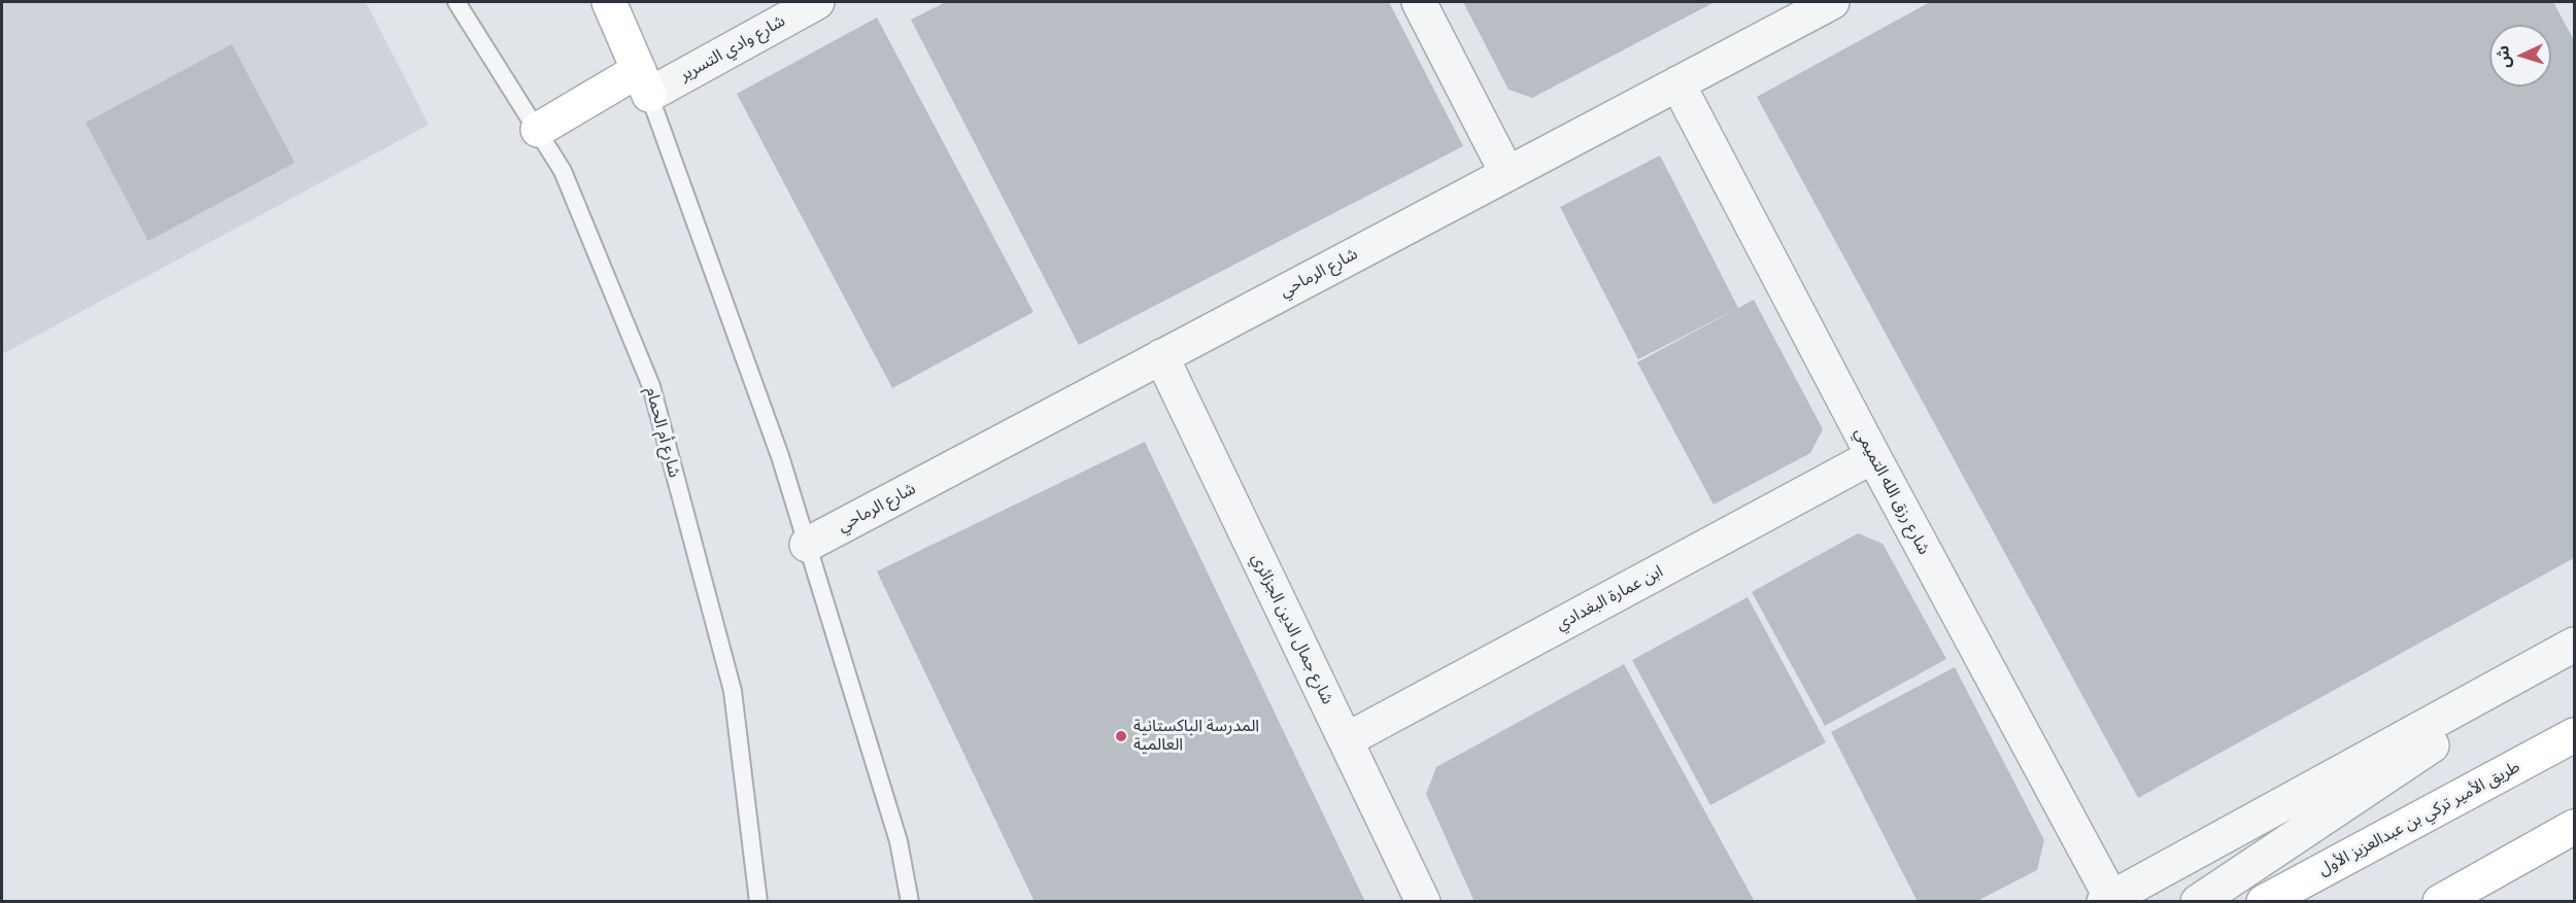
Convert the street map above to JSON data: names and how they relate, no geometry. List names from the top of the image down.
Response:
{
  "streets": {
    "main road": ["طريق الأمير تركي بن عبدالعزيز الأول"],
    "street": [
      "شارع وادي التسرير",
      "شارع الرماحي",
      "شارع رزق الله التميمي",
      "ابن عمارة البغدادي",
      "شارع جمال الدين الجزائري"
    ],
    "lane": ["شارع أم الحمام"]
  },
  "crossings": [
    ["شارع الرماحي", "شارع رزق الله التميمي"],
    ["شارع الرماحي", "شارع جمال الدين الجزائري"],
    ["شارع رزق الله التميمي", "ابن عمارة البغدادي"],
    ["ابن عمارة البغدادي", "شارع جمال الدين الجزائري"]
  ],
  "places": ["المدرسة الباكستانية العالمية"],
  "north": "left"
}
